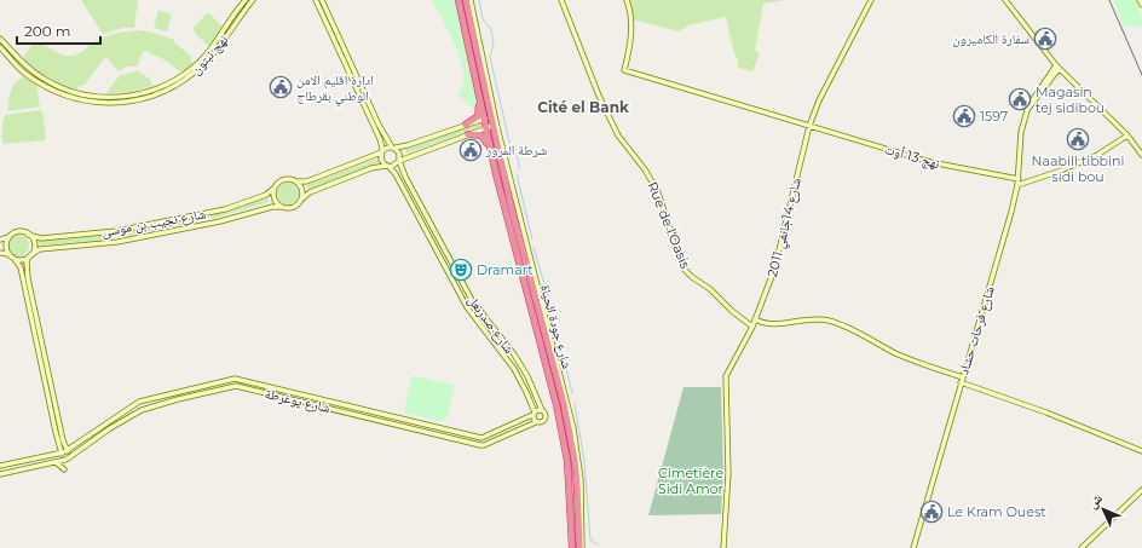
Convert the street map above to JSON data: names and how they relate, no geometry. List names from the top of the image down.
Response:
{
  "streets": {
    "highway": ["شارع جودة الحياة"],
    "street": [
      "نهج نبتون",
      "نهج 13 أوت",
      "شارع نجيب بن موسى",
      "Rue de l'Oasis",
      "شارع 14جانفي 2011",
      "شارع صدربعل",
      "شارع فرحات حشاد",
      "شارع يوغرطة"
    ]
  },
  "crossings": [
    ["نهج 13 أوت", "شارع 14جانفي 2011"],
    ["نهج 13 أوت", "شارع فرحات حشاد"],
    ["Rue de l'Oasis", "شارع 14جانفي 2011"],
    ["شارع صدربعل", "شارع يوغرطة"]
  ],
  "districts": ["Cité el Bank"],
  "parks": ["Cimetière Sidi Amor"],
  "places": {
    "public building": [
      "سفارة الكاميرون",
      "ادارة اقليم الامن الوطني بقرطاج",
      "Magasin tej sidibou",
      "1597",
      "Naabill tibbini sidi bou",
      "شرطة المرور",
      "Le Kram Ouest"
    ],
    "theatre": ["Dramart"]
  },
  "scale_bar": "200 m",
  "north": "top left"
}
